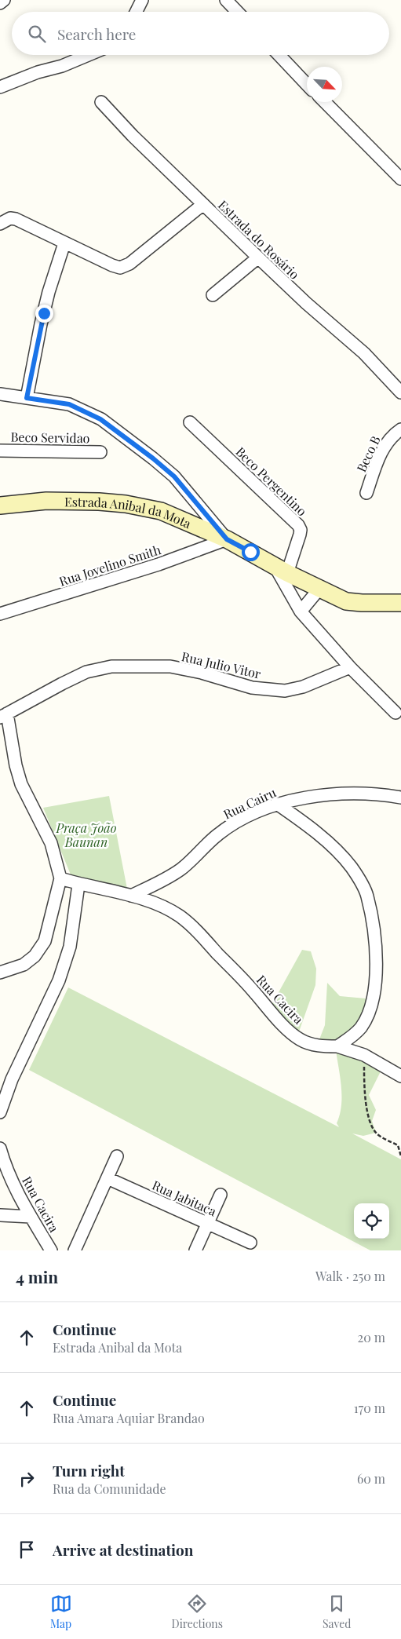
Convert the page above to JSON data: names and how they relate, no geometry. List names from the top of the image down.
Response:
{
  "streets": {
    "street": [
      "Estrada do Rosário",
      "Beco Servidao",
      "Beco B",
      "Beco Pergentino",
      "Estrada Anibal da Mota",
      "Rua Jovelino Smith",
      "Rua Julio Vitor",
      "Rua Cairu",
      "Rua Cacira",
      "Rua Jabitaca"
    ]
  },
  "crossings": [
    ["Beco Pergentino", "Estrada Anibal da Mota"],
    ["Estrada Anibal da Mota", "Rua Jovelino Smith"],
    ["Rua Cairu", "Rua Cacira"]
  ],
  "parks": ["Praça João Baunan"],
  "north": "bottom right",
  "page": {
    "search": "Search here",
    "heading": ["4 min", "Walk · 250 m"],
    "list": [
      ["Continue", "Estrada Anibal da Mota", "20 m"],
      ["Continue", "Rua Amara Aquiar Brandao", "170 m"],
      ["Turn right", "Rua da Comunidade", "60 m"],
      "Arrive at destination"
    ],
    "nav": ["Map", "Directions", "Saved"]
  }
}
